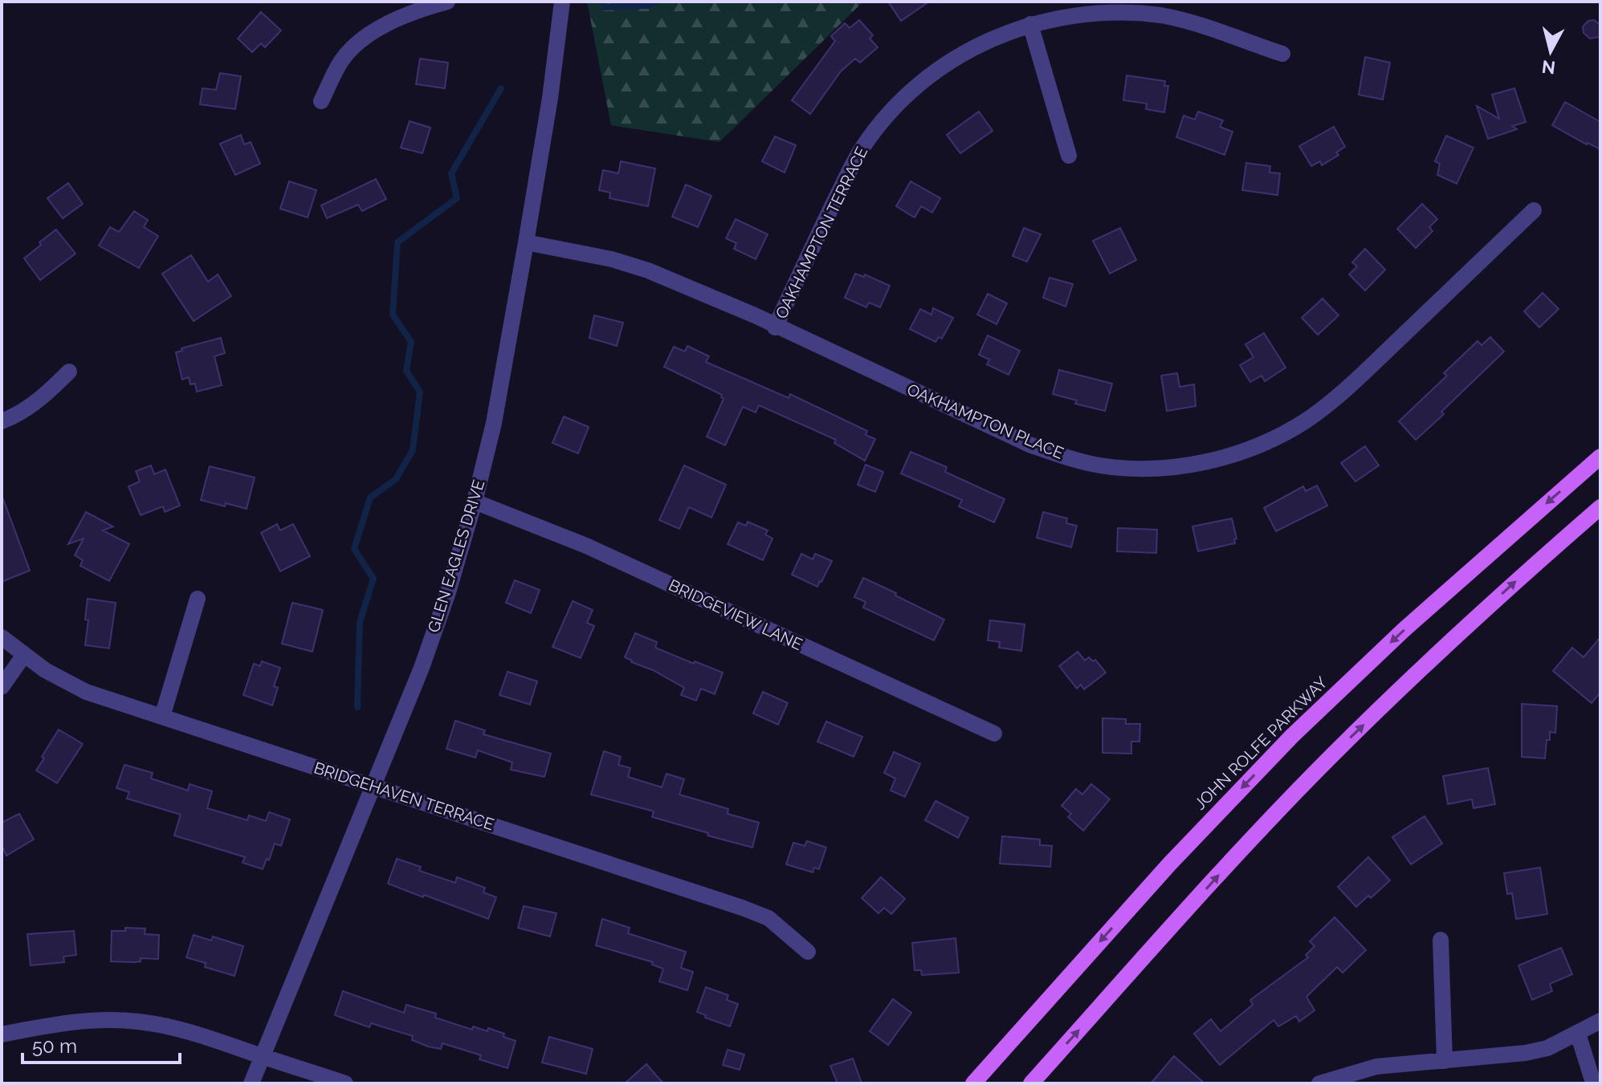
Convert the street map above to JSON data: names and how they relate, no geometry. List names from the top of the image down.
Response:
{
  "streets": {
    "main road": ["JOHN ROLFE PARKWAY"],
    "street": [
      "OAKHAMPTON TERRACE",
      "OAKHAMPTON PLACE",
      "GLEN EAGLES DRIVE",
      "BRIDGEVIEW LANE",
      "BRIDGEHAVEN TERRACE"
    ]
  },
  "crossings": [
    ["OAKHAMPTON TERRACE", "OAKHAMPTON PLACE"],
    ["OAKHAMPTON PLACE", "GLEN EAGLES DRIVE"],
    ["GLEN EAGLES DRIVE", "BRIDGEVIEW LANE"],
    ["GLEN EAGLES DRIVE", "BRIDGEHAVEN TERRACE"]
  ],
  "scale_bar": "50 m",
  "north": "bottom"
}
